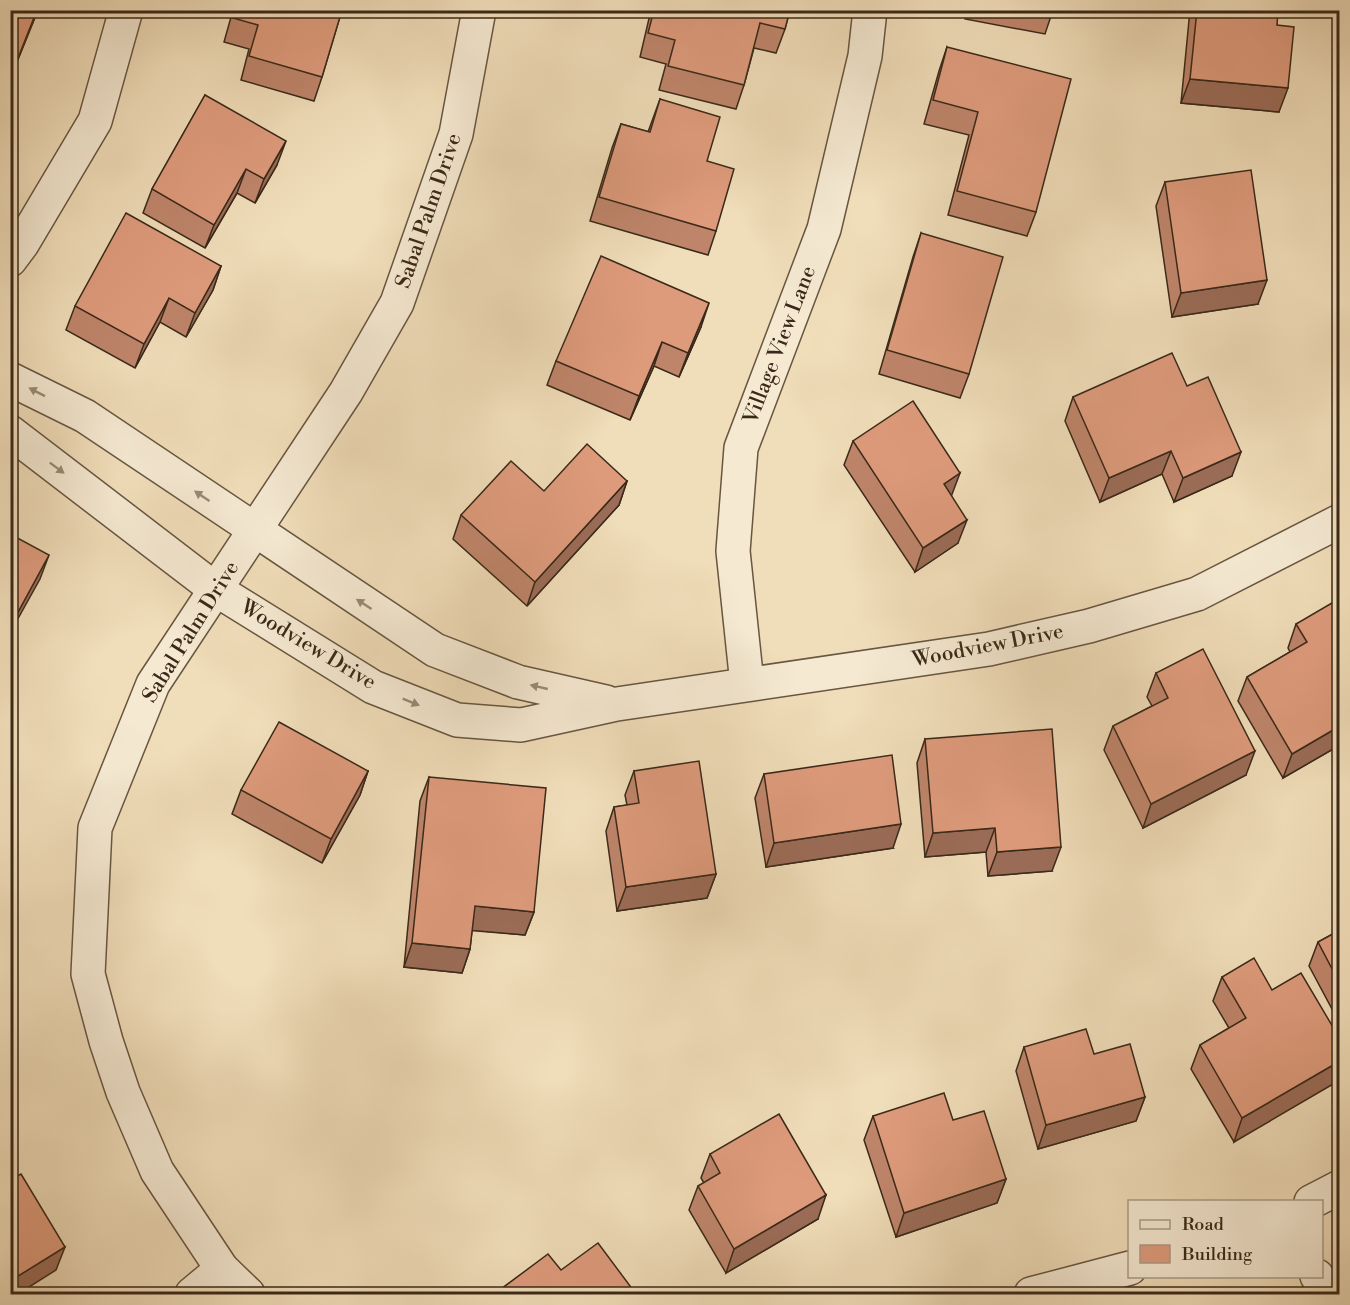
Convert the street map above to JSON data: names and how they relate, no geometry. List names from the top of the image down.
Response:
{
  "streets": {
    "street": ["Sabal Palm Drive", "Village View Lane", "Woodview Drive"]
  },
  "crossings": [
    ["Sabal Palm Drive", "Woodview Drive"],
    ["Village View Lane", "Woodview Drive"]
  ],
  "legend": ["Road", "Building"]
}
